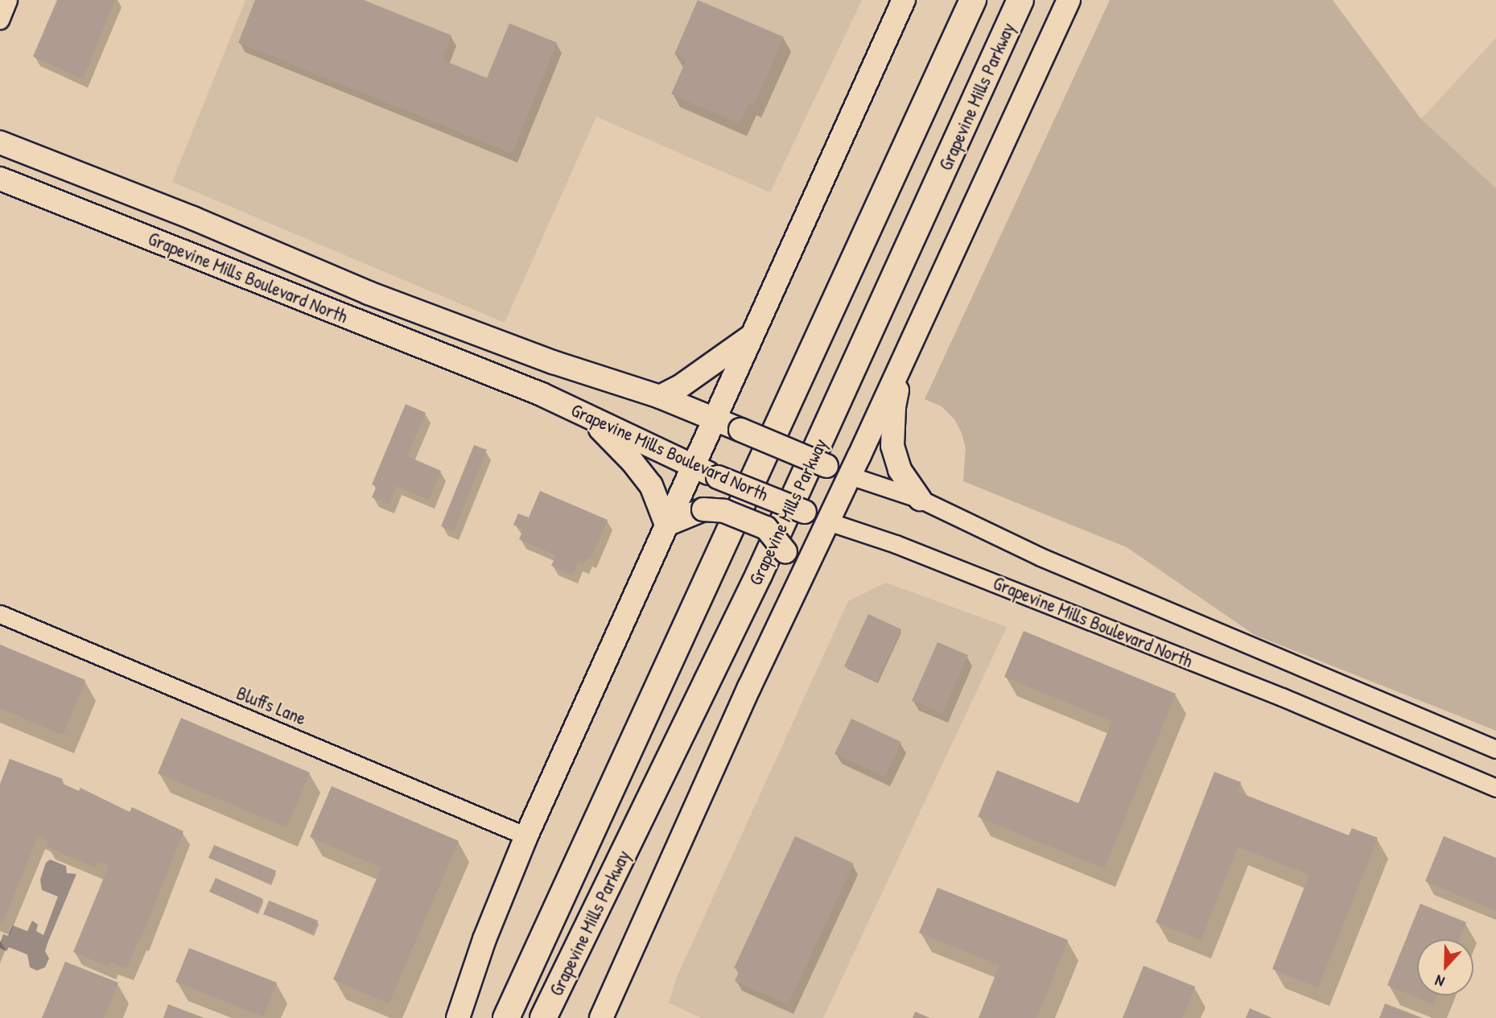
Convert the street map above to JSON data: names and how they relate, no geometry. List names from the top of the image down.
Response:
{
  "streets": {
    "highway": ["Grapevine Mills Parkway"],
    "main road": ["Grapevine Mills Boulevard North"],
    "street": ["Bluffs Lane"]
  },
  "north": "bottom"
}
